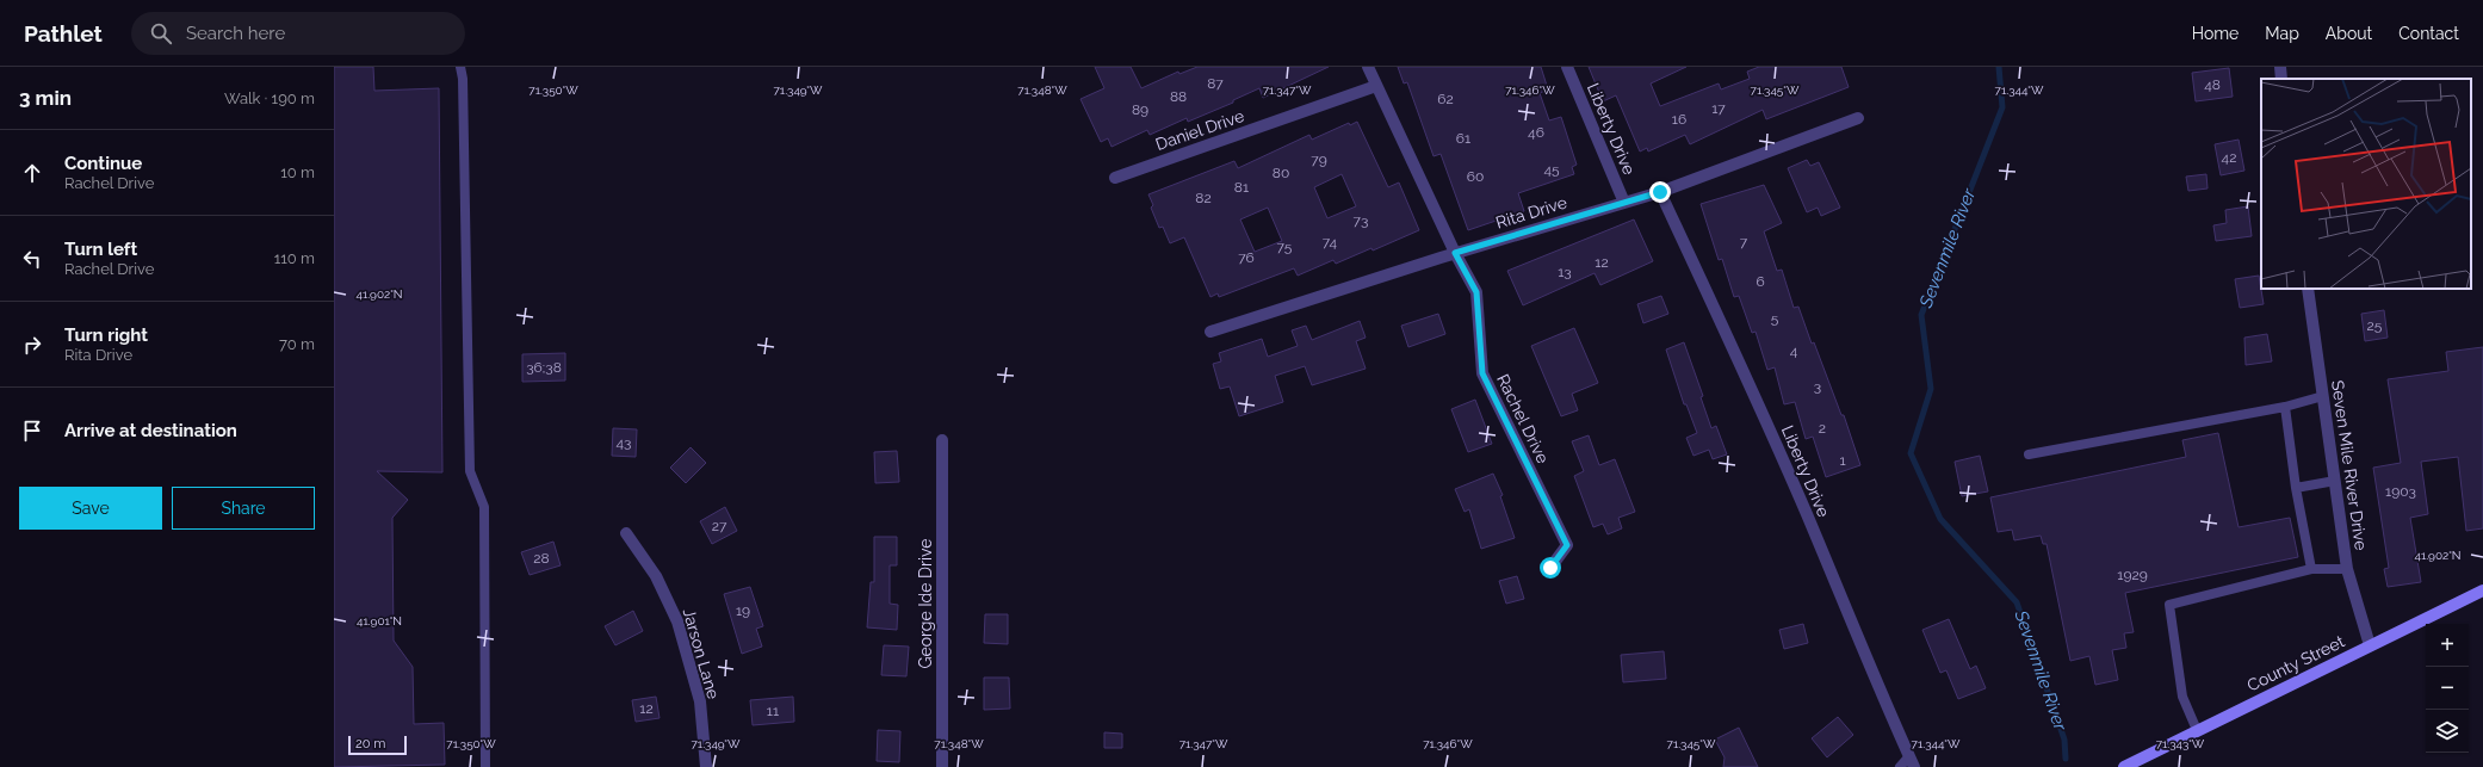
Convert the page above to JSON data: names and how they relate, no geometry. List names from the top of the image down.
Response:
{
  "streets": {
    "main road": ["County Street"],
    "street": [
      "Liberty Drive",
      "Daniel Drive",
      "Rita Drive",
      "Rachel Drive",
      "Seven Mile River Drive",
      "George Ide Drive",
      "Jarson Lane"
    ]
  },
  "crossings": [
    ["Liberty Drive", "Rita Drive"],
    ["Daniel Drive", "Rachel Drive"],
    ["Rita Drive", "Rachel Drive"],
    ["Seven Mile River Drive", "County Street"]
  ],
  "water": ["Sevenmile River"],
  "house_numbers": [
    "87",
    "48",
    "88",
    "62",
    "17",
    "89",
    "16",
    "46",
    "61",
    "42",
    "79",
    "45",
    "80",
    "60",
    "81",
    "82",
    "73",
    "74",
    "7",
    "75",
    "76",
    "12",
    "13",
    "6",
    "5",
    "25",
    "4",
    "36;38",
    "3",
    "2",
    "43",
    "1",
    "1903",
    "27",
    "28",
    "1929",
    "19",
    "12",
    "11"
  ],
  "scale_bar": "20 m",
  "page": {
    "header": "Pathlet",
    "search": "Search here",
    "nav": [
      "Home",
      "Map",
      "About",
      "Contact"
    ],
    "heading": ["3 min", "Walk · 190 m"],
    "list": [
      ["Continue", "Rachel Drive", "10 m"],
      ["Turn left", "Rachel Drive", "110 m"],
      ["Turn right", "Rita Drive", "70 m"],
      "Arrive at destination"
    ],
    "buttons": ["Save", "Share"],
    "map_buttons": ["+", "−"],
    "scale": "20 m"
  },
  "coordinates": [
    "71.350°W",
    "71.349°W",
    "71.348°W",
    "71.347°W",
    "71.346°W",
    "71.345°W",
    "71.344°W",
    "41.902°N",
    "41.901°N",
    "71.343°W"
  ]
}
